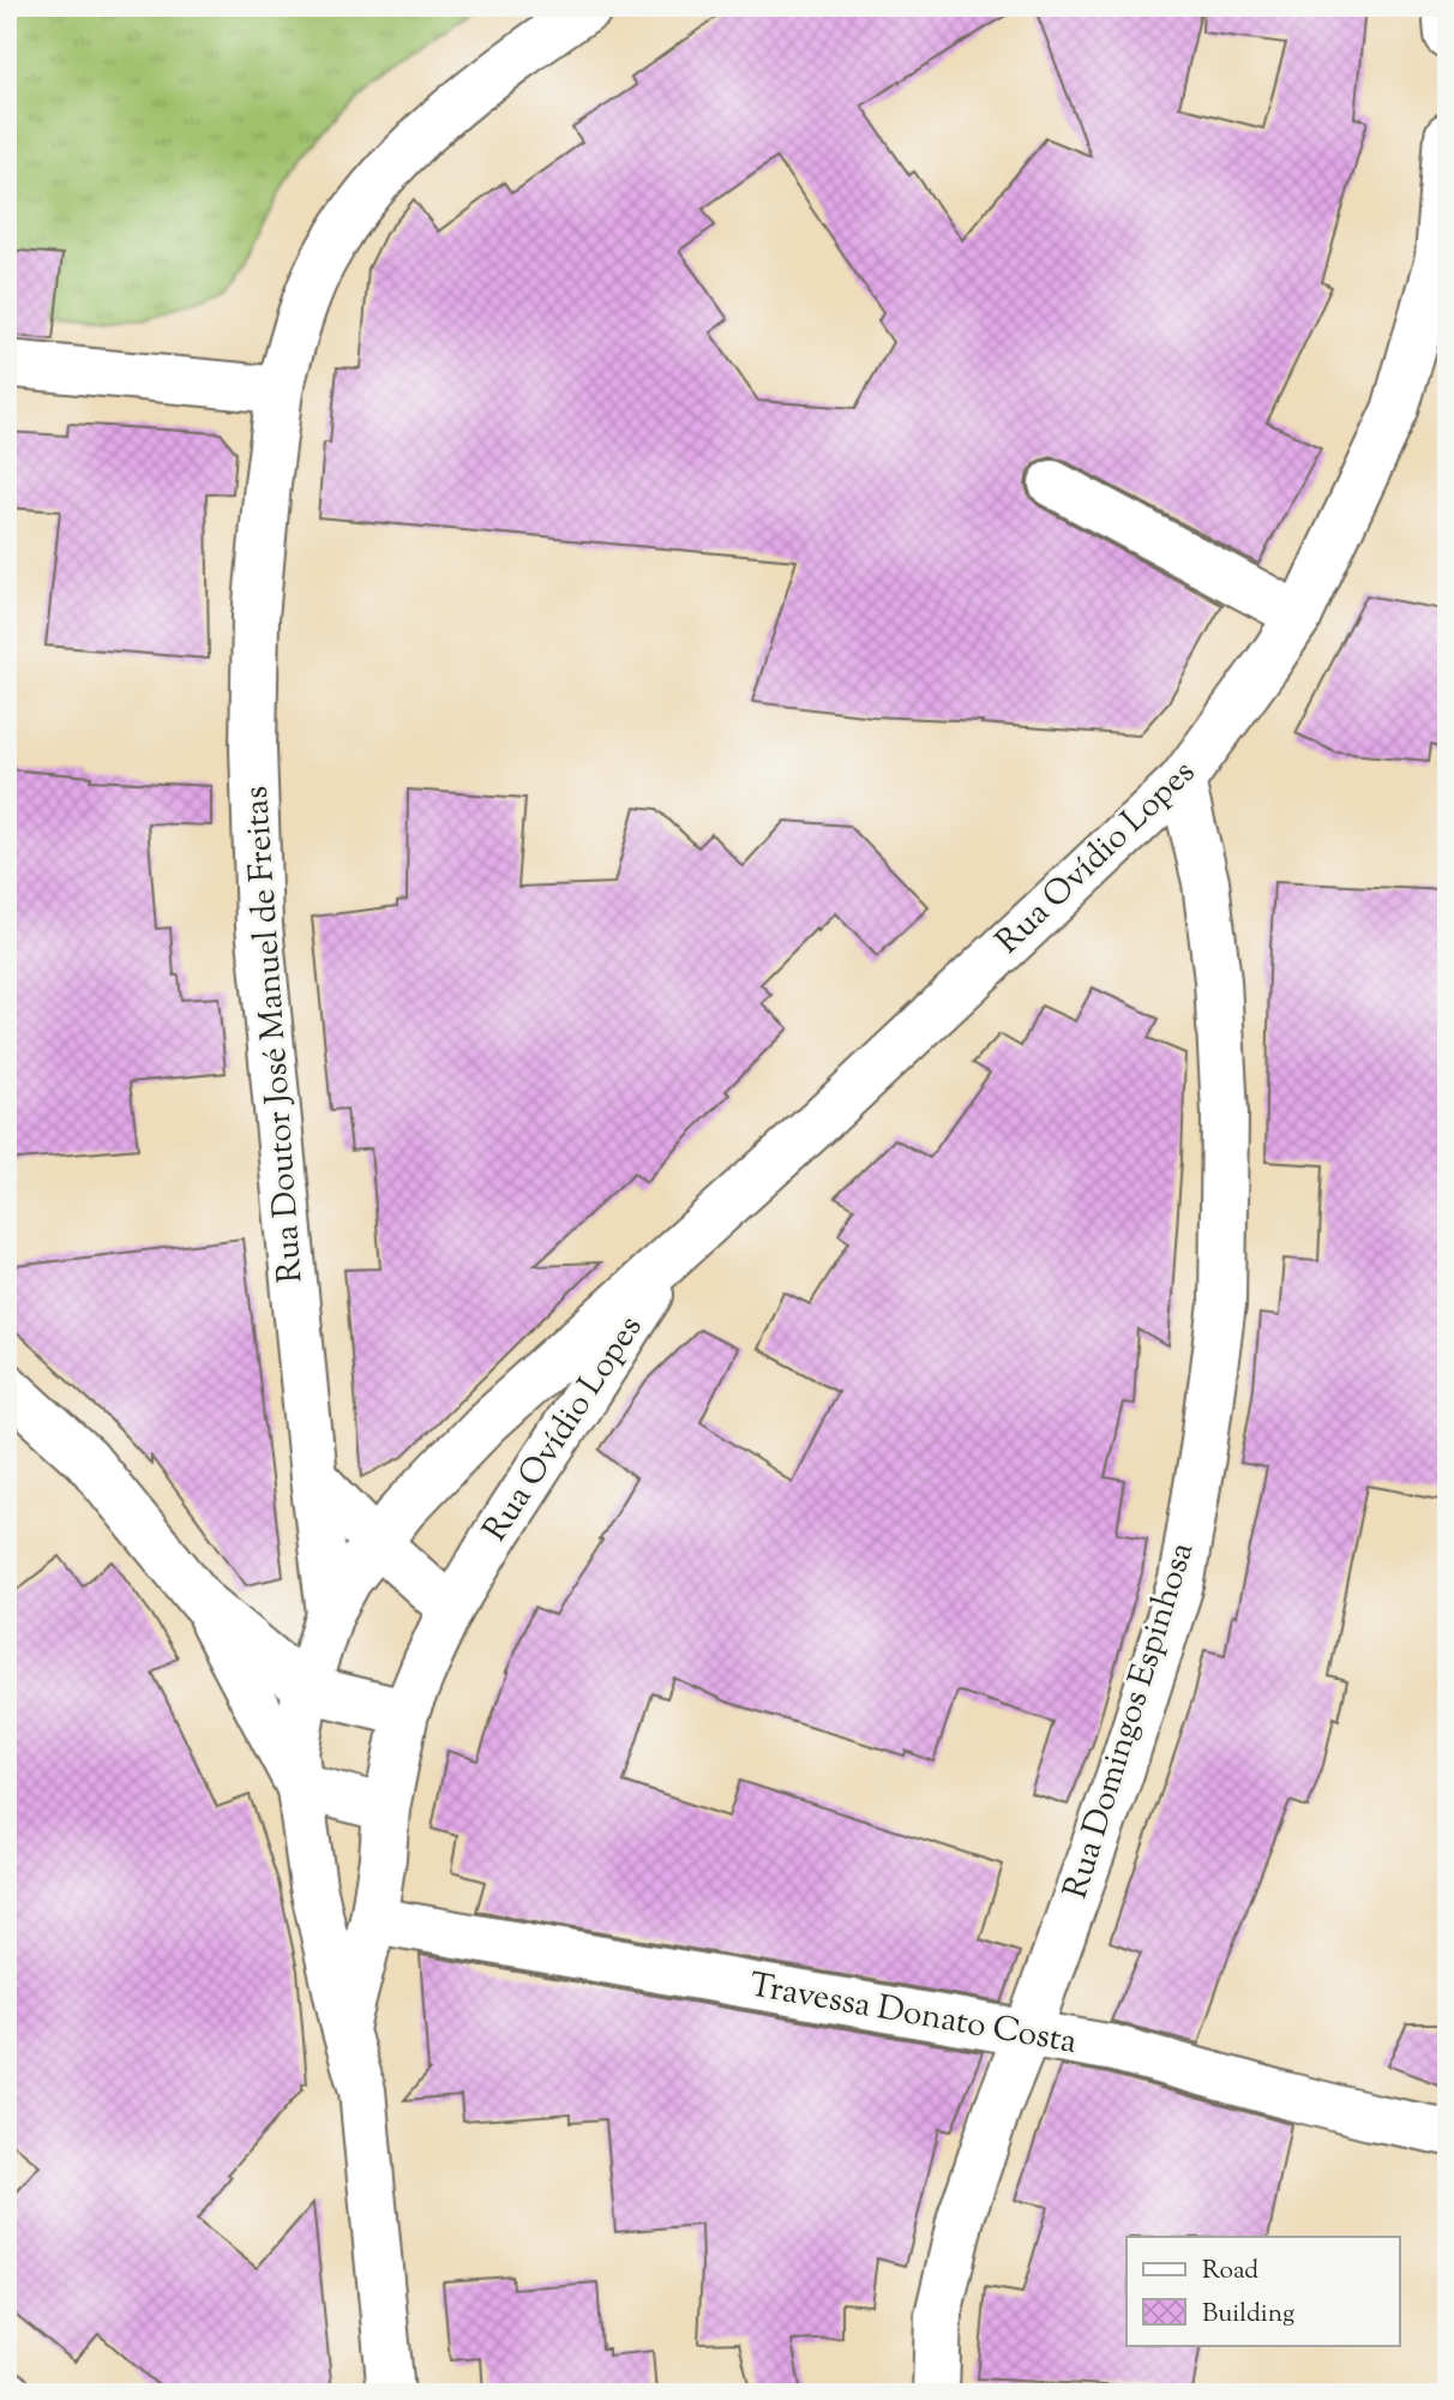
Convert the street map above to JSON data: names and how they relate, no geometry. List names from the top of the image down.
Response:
{
  "streets": {
    "street": [
      "Rua Ovídio Lopes",
      "Rua Doutor José Manuel de Freitas",
      "Rua Domingos Espinhosa",
      "Travessa Donato Costa"
    ]
  },
  "crossings": [
    ["Rua Ovídio Lopes", "Rua Doutor José Manuel de Freitas"],
    ["Rua Ovídio Lopes", "Rua Domingos Espinhosa"],
    ["Rua Ovídio Lopes", "Travessa Donato Costa"],
    ["Rua Domingos Espinhosa", "Travessa Donato Costa"]
  ],
  "legend": ["Road", "Building"]
}
